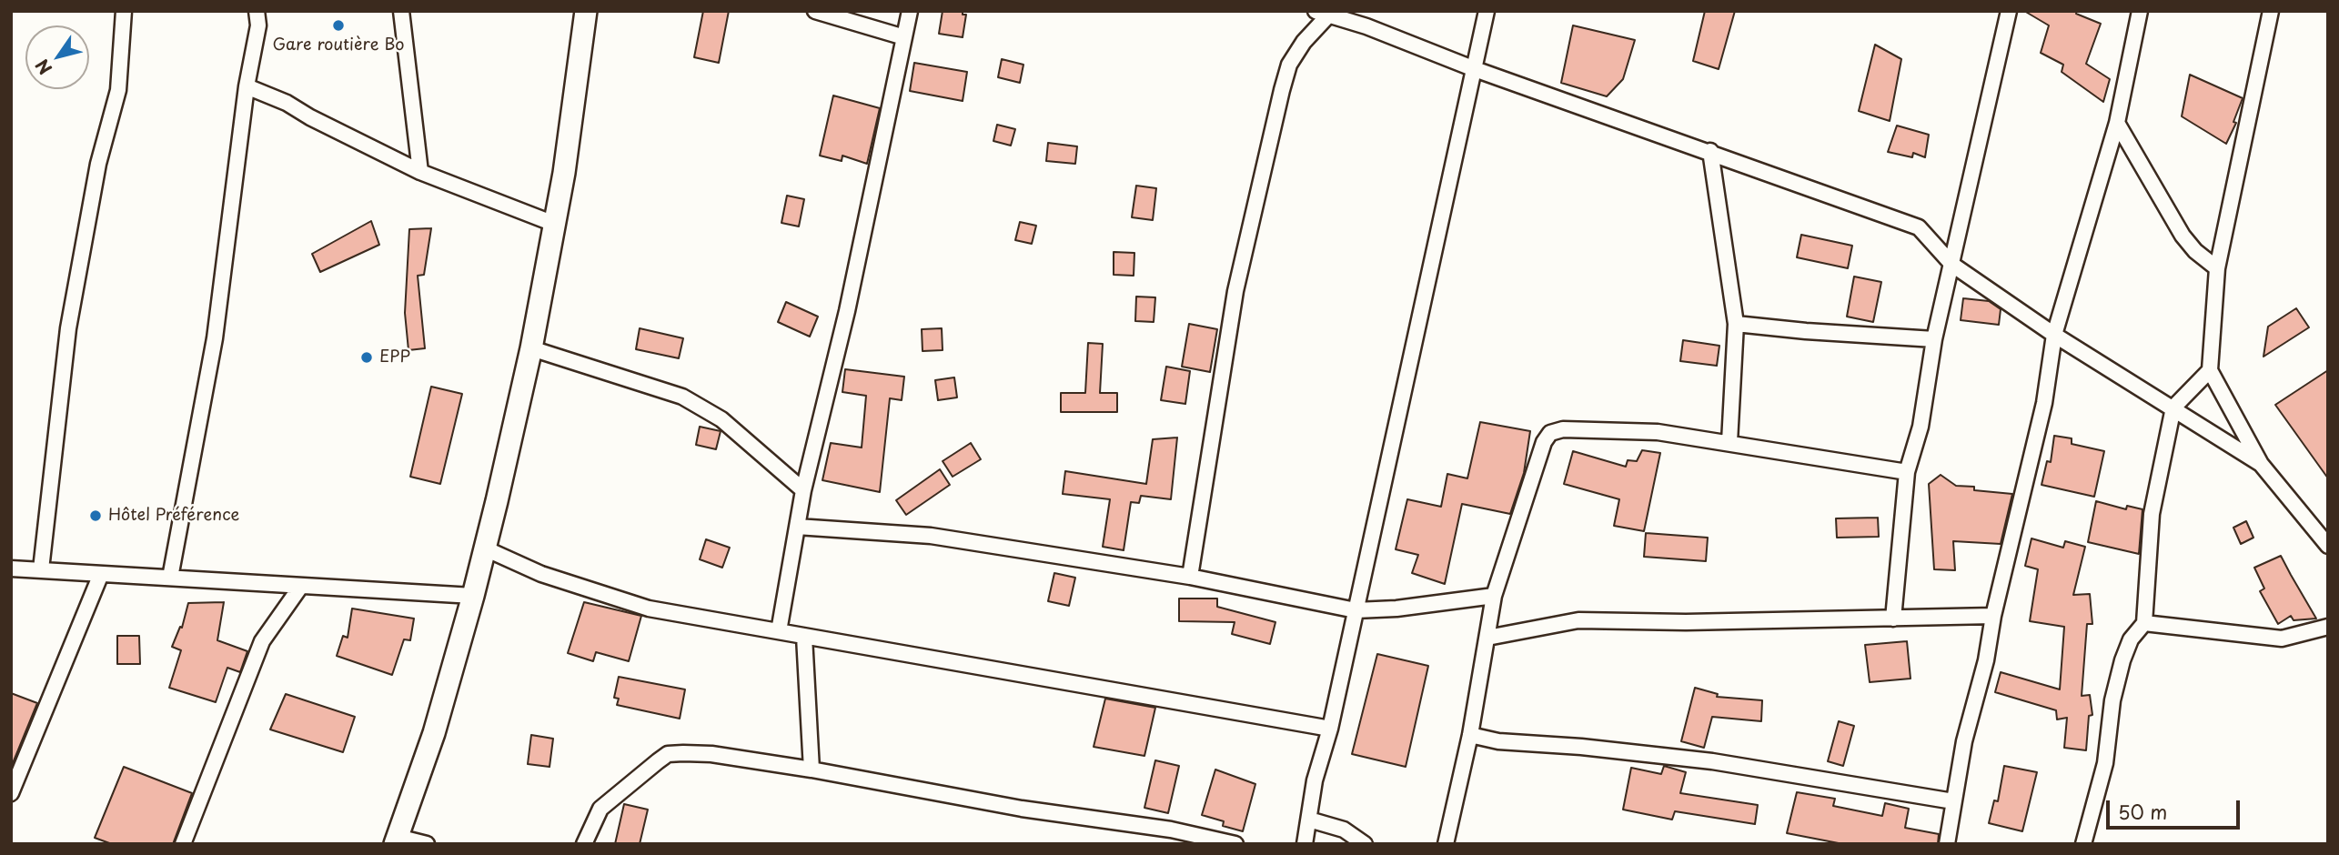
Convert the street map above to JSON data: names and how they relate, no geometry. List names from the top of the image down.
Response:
{
  "places": ["Gare routière Bo", "EPP", "Hôtel Préférence"],
  "scale_bar": "50 m",
  "north": "bottom left"
}
